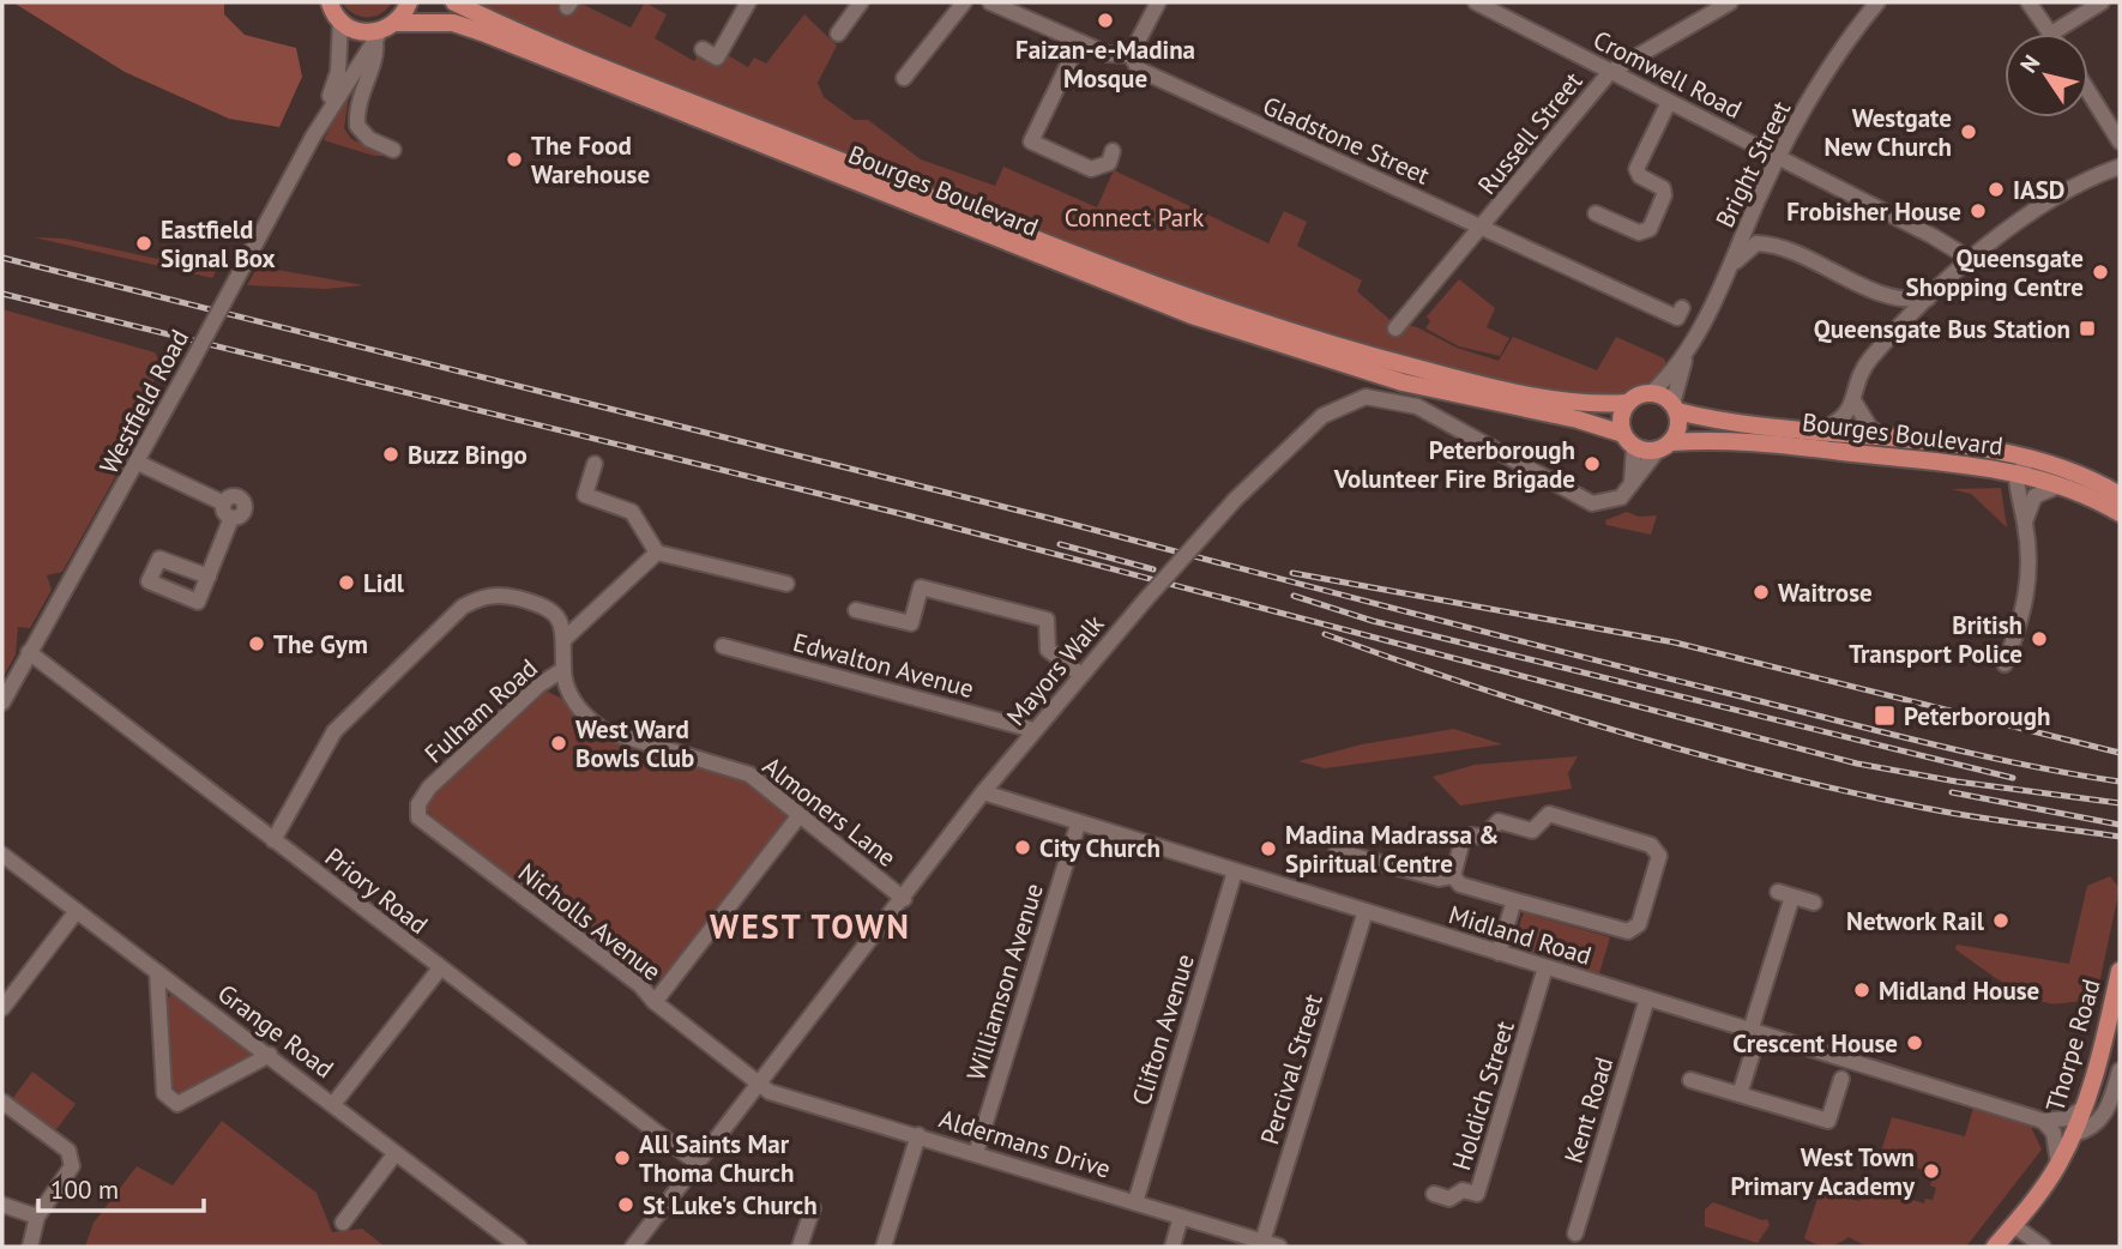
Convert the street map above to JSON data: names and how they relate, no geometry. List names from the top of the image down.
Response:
{
  "streets": {
    "main road": ["Bourges Boulevard", "Thorpe Road"],
    "street": [
      "Cromwell Road",
      "Russell Street",
      "Gladstone Street",
      "Bright Street",
      "Westfield Road",
      "Edwalton Avenue",
      "Mayors Walk",
      "Fulham Road",
      "Almoners Lane",
      "Priory Road",
      "Nicholls Avenue",
      "Midland Road",
      "Williamson Avenue",
      "Clifton Avenue",
      "Grange Road",
      "Percival Street",
      "Holdich Street",
      "Kent Road",
      "Aldermans Drive"
    ]
  },
  "crossings": [
    ["Cromwell Road", "Russell Street"],
    ["Cromwell Road", "Bright Street"],
    ["Russell Street", "Gladstone Street"],
    ["Bright Street", "Bourges Boulevard"],
    ["Bright Street", "Mayors Walk"],
    ["Bourges Boulevard", "Mayors Walk"],
    ["Westfield Road", "Priory Road"],
    ["Edwalton Avenue", "Mayors Walk"],
    ["Mayors Walk", "Almoners Lane"],
    ["Mayors Walk", "Priory Road"],
    ["Mayors Walk", "Nicholls Avenue"],
    ["Mayors Walk", "Midland Road"],
    ["Mayors Walk", "Aldermans Drive"],
    ["Fulham Road", "Almoners Lane"],
    ["Fulham Road", "Nicholls Avenue"],
    ["Nicholls Avenue", "Aldermans Drive"],
    ["Midland Road", "Williamson Avenue"],
    ["Midland Road", "Clifton Avenue"],
    ["Midland Road", "Percival Street"],
    ["Midland Road", "Holdich Street"],
    ["Midland Road", "Kent Road"],
    ["Williamson Avenue", "Aldermans Drive"],
    ["Clifton Avenue", "Aldermans Drive"],
    ["Percival Street", "Aldermans Drive"]
  ],
  "districts": ["WEST TOWN"],
  "parks": ["Connect Park"],
  "places": {
    "other": [
      "Faizan-e-Madina Mosque",
      "Westgate New Church",
      "The Food Warehouse",
      "IASD",
      "Frobisher House",
      "Eastfield Signal Box",
      "Queensgate Shopping Centre",
      "Buzz Bingo",
      "Peterborough Volunteer Fire Brigade",
      "Lidl",
      "Waitrose",
      "British Transport Police",
      "The Gym",
      "West Ward Bowls Club",
      "City Church",
      "Madina Madrassa & Spiritual Centre",
      "Network Rail",
      "Midland House",
      "Crescent House",
      "All Saints Mar Thoma Church",
      "West Town Primary Academy",
      "St Luke's Church"
    ],
    "transit": ["Queensgate Bus Station", "Peterborough"]
  },
  "scale_bar": "100 m",
  "north": "top left"
}
